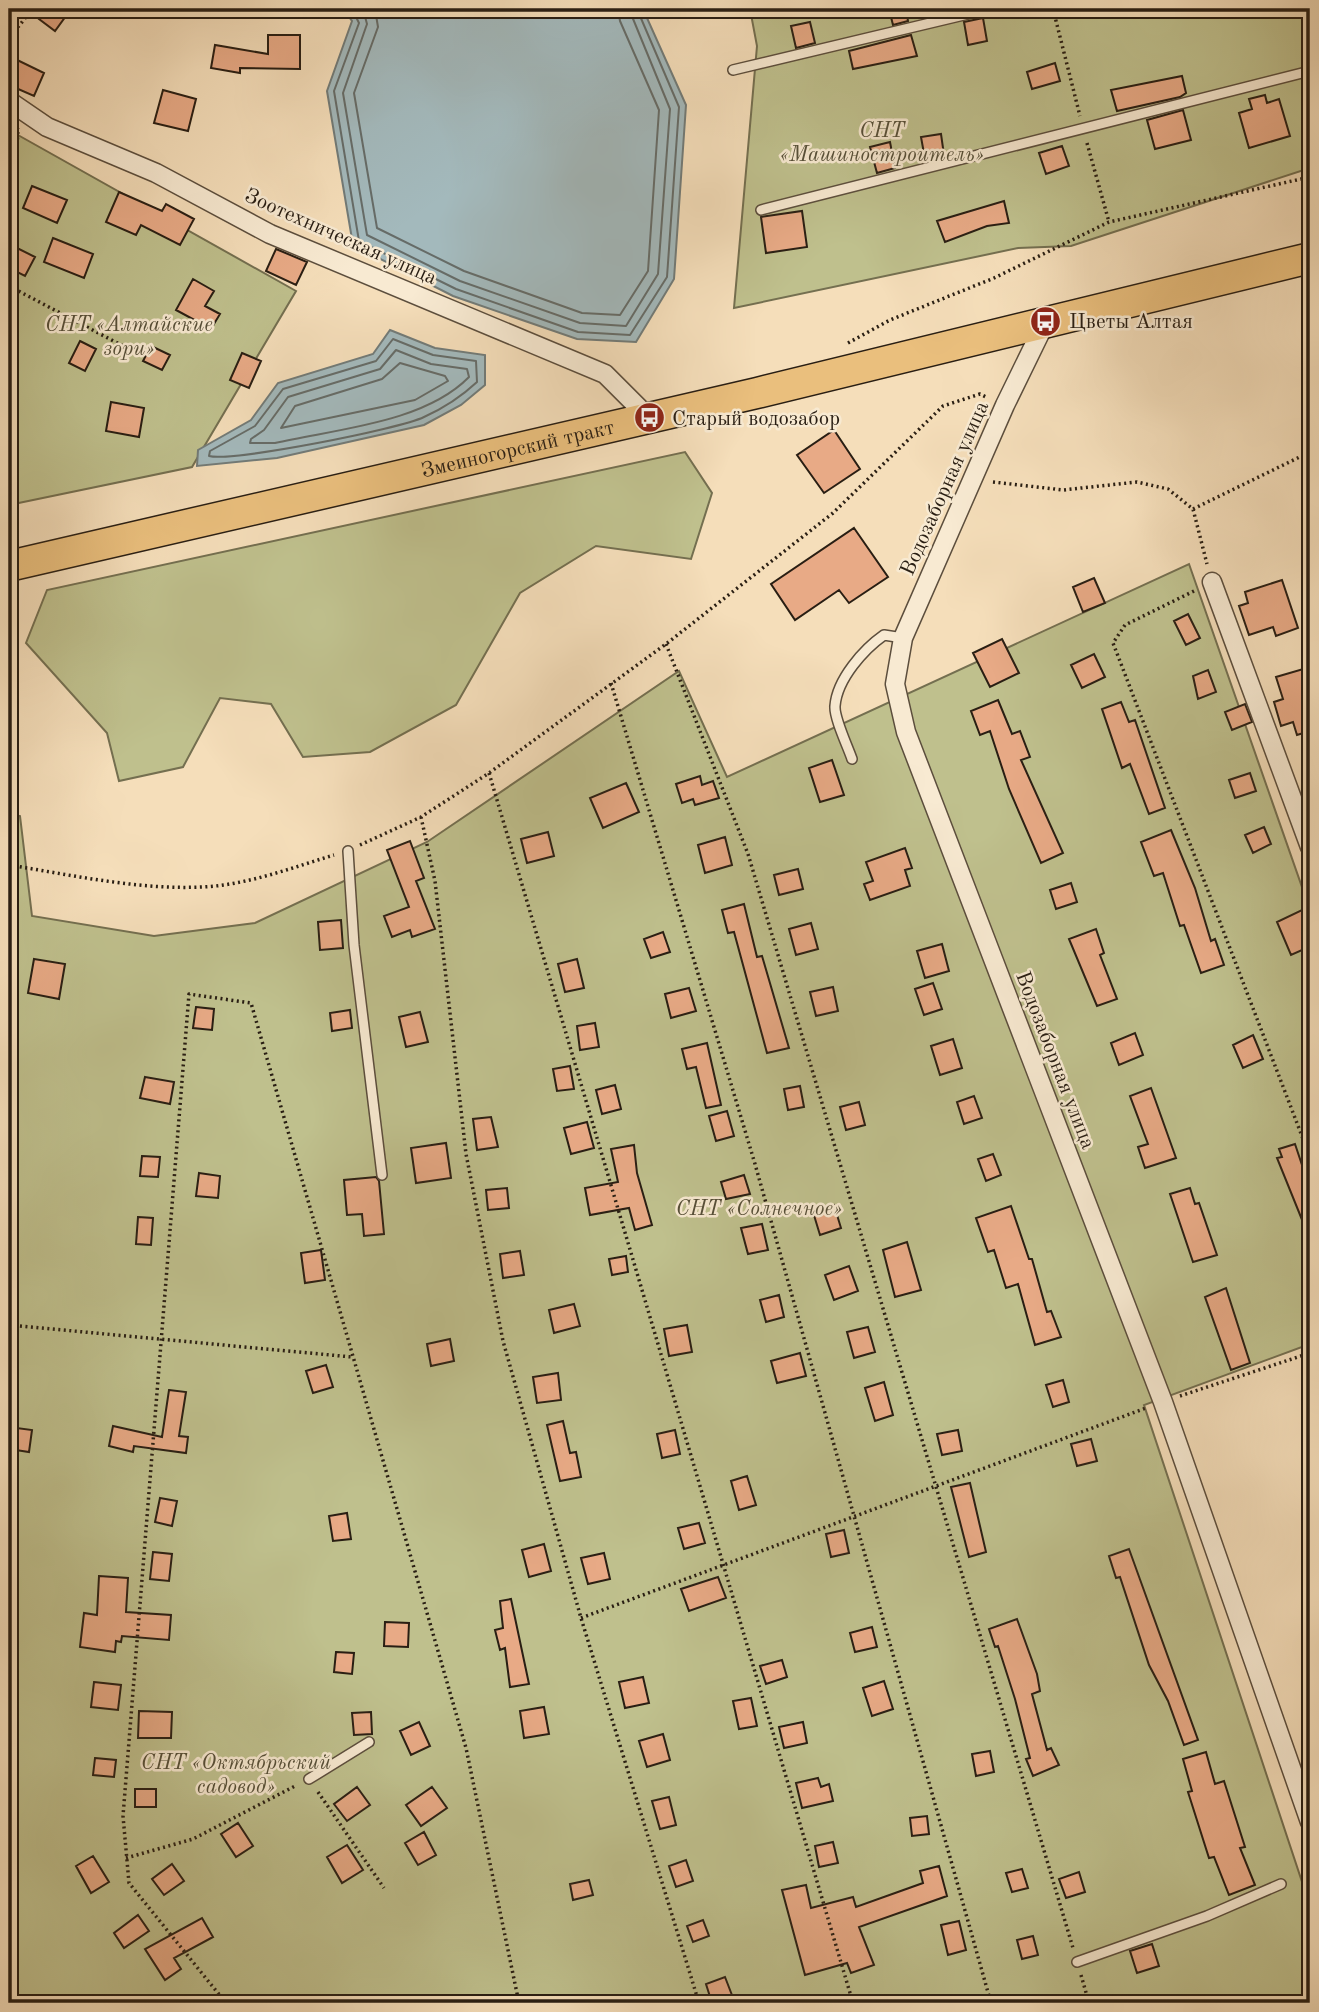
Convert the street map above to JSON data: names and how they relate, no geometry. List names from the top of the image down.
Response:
{
  "streets": {
    "highway": ["Змеиногорский тракт"],
    "street": ["Зоотехническая улица", "Водозаборная улица"]
  },
  "crossings": [
    ["Зоотехническая улица", "Змеиногорский тракт"],
    ["Змеиногорский тракт", "Водозаборная улица"]
  ],
  "parks": [
    "СНТ «Машиностроитель»",
    "СНТ «Алтайские зори»",
    "СНТ «Солнечное»",
    "СНТ «Октябрьский садовод»"
  ],
  "places": {
    "bus stop": ["Цветы Алтая", "Старый водозабор"]
  }
}
